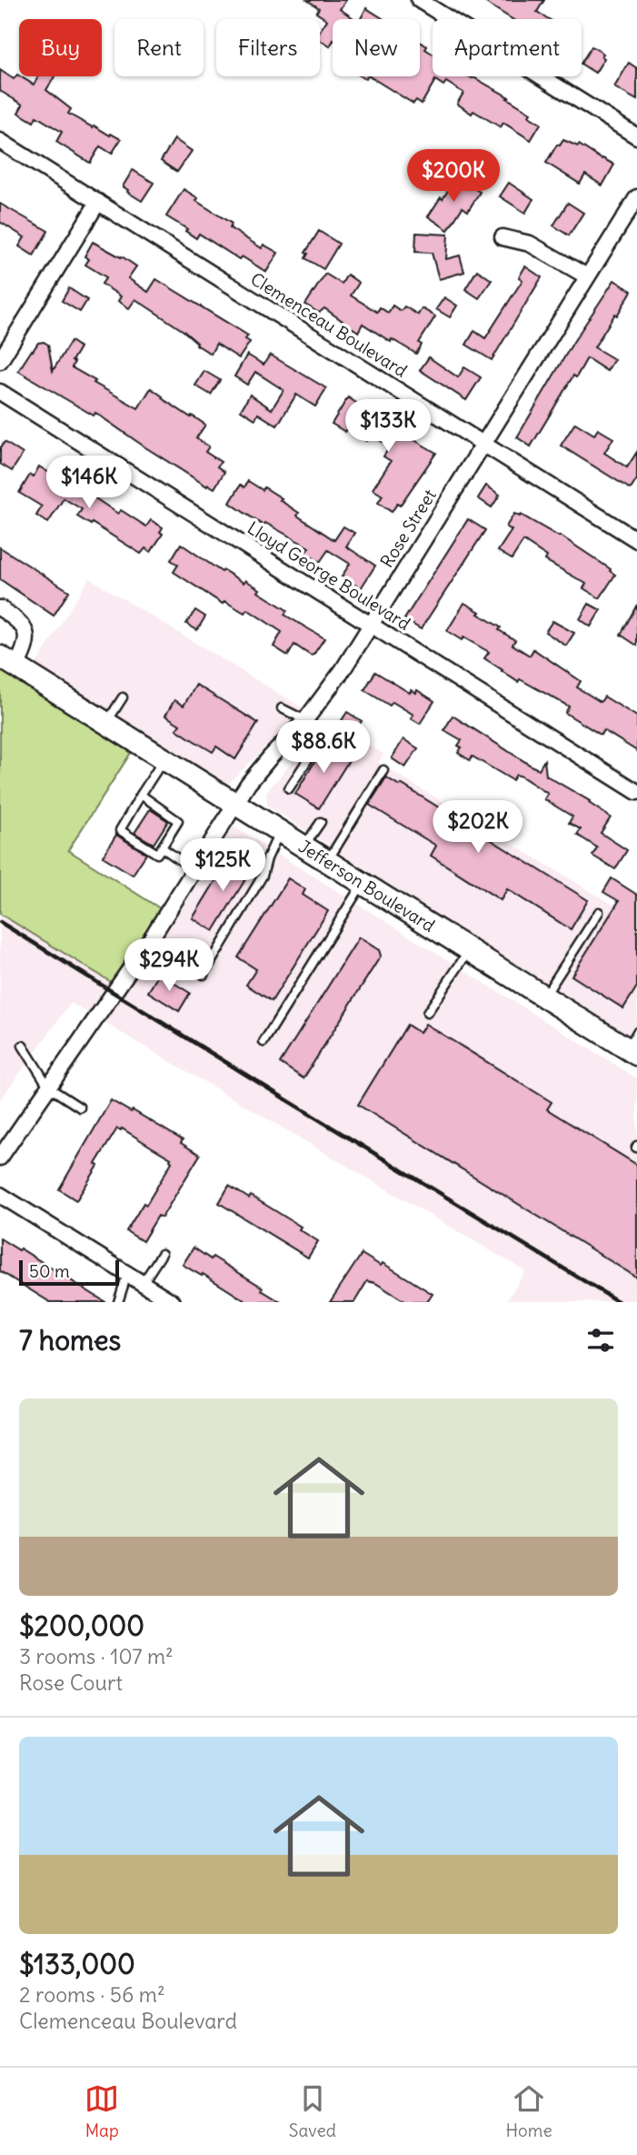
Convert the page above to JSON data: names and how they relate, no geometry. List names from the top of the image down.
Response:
{
  "streets": {
    "street": [
      "Clemenceau Boulevard",
      "Rose Street",
      "Lloyd George Boulevard",
      "Jefferson Boulevard"
    ]
  },
  "crossings": [
    ["Clemenceau Boulevard", "Rose Street"],
    ["Rose Street", "Lloyd George Boulevard"],
    ["Rose Street", "Jefferson Boulevard"]
  ],
  "scale_bar": "50 m",
  "page": {
    "chip": [
      "Buy",
      "Rent",
      "Filters",
      "New",
      "Apartment"
    ],
    "price": [
      "$200K",
      "$133K",
      "$146K",
      "$88.6K",
      "$202K",
      "$125K",
      "$294K"
    ],
    "scale": "50 m",
    "heading": "7 homes",
    "list": [
      {
        "name": "$200,000",
        "note": "3 rooms · 107 m² · Rose Court"
      },
      {
        "name": "$133,000",
        "note": "2 rooms · 56 m² · Clemenceau Boulevard"
      }
    ],
    "tabs": ["Map", "Saved", "Home"]
  }
}
